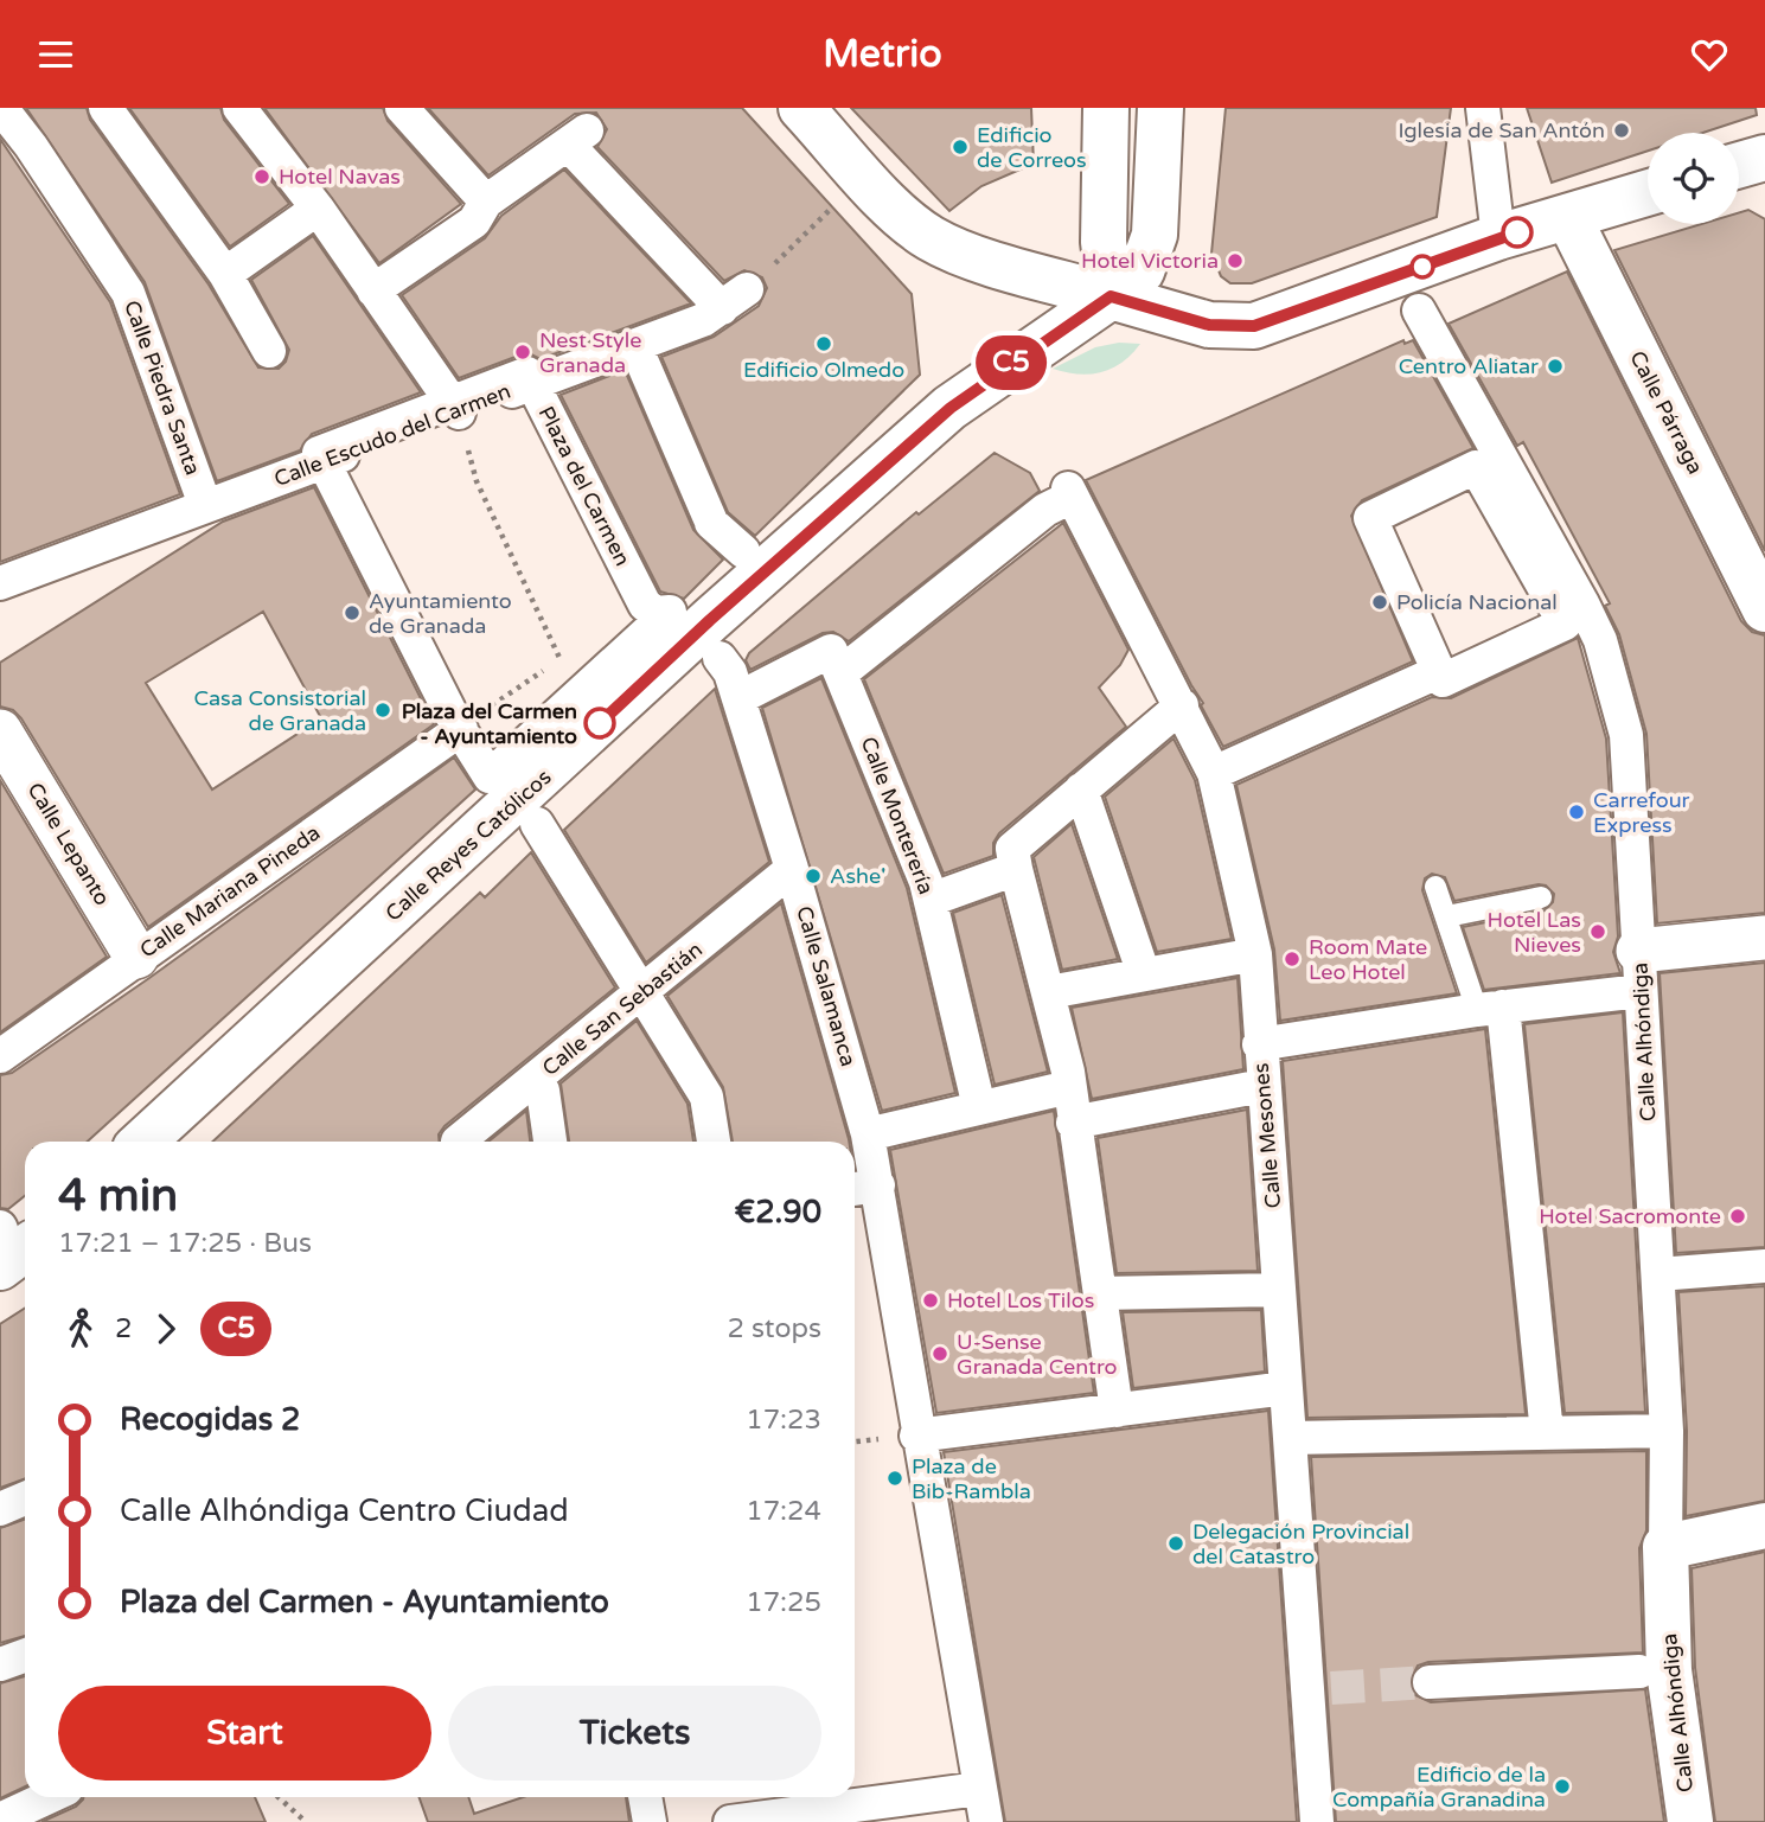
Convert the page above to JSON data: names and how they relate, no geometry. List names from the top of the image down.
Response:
{
  "streets": {
    "main road": ["Calle Párraga", "Calle Reyes Católicos", "Calle Alhóndiga"],
    "street": [
      "Calle Piedra Santa",
      "Calle Escudo del Carmen",
      "Plaza del Carmen",
      "Calle Monterería",
      "Calle Lepanto",
      "Calle Mariana Pineda",
      "Calle Salamanca",
      "Calle San Sebastián",
      "Calle Mesones"
    ]
  },
  "crossings": [
    ["Calle Piedra Santa", "Calle Escudo del Carmen"],
    ["Calle Escudo del Carmen", "Plaza del Carmen"],
    ["Plaza del Carmen", "Calle Mariana Pineda"],
    ["Calle Monterería", "Calle Mesones"],
    ["Calle Lepanto", "Calle Mariana Pineda"],
    ["Calle Salamanca", "Calle San Sebastián"]
  ],
  "places": [
    "Iglesia de San Antón",
    "Edificio de Correos",
    "Hotel Navas",
    "Hotel Victoria",
    "Edificio Olmedo",
    "Nest Style Granada",
    "Centro Aliatar",
    "Policía Nacional",
    "Ayuntamiento de Granada",
    "Casa Consistorial de Granada",
    "Plaza del Carmen - Ayuntamiento",
    "Carrefour Express",
    "Ashe'",
    "Hotel Las Nieves",
    "Room Mate Leo Hotel",
    "Hotel Sacromonte",
    "Hotel Los Tilos",
    "U-Sense Granada Centro",
    "Plaza de Bib-Rambla",
    "Delegación Provincial del Catastro",
    "Edificio de la Compañía Granadina"
  ],
  "lines": ["bus line C5"],
  "page": {
    "header": "Metrio",
    "on_map": "C5",
    "heading": ["4 min", "17:21 – 17:25 · Bus", "€2.90"],
    "legs": ["2", "C5", "2 stops"],
    "list": [
      {
        "name": "Recogidas 2",
        "value": "17:23"
      },
      {
        "name": "Calle Alhóndiga Centro Ciudad",
        "value": "17:24"
      },
      {
        "name": "Plaza del Carmen - Ayuntamiento",
        "value": "17:25"
      }
    ],
    "buttons": ["Start", "Tickets"]
  }
}
